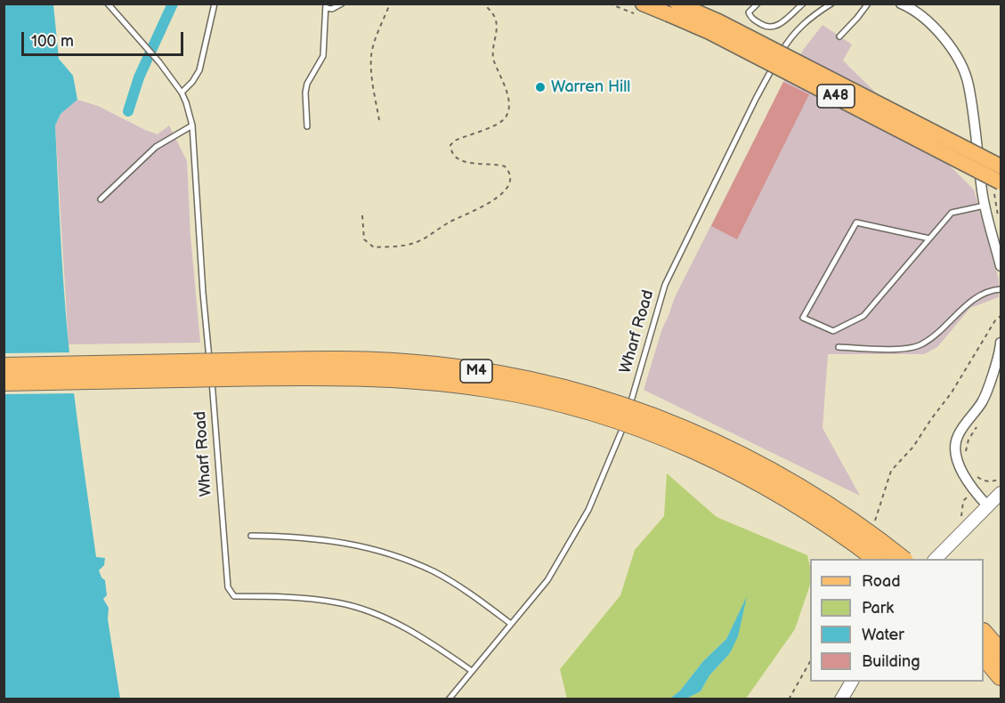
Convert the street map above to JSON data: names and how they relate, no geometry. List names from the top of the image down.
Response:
{
  "streets": {
    "highway": ["M4"],
    "main road": ["A48"],
    "lane": ["Wharf Road"]
  },
  "places": ["Warren Hill"],
  "legend": [
    "Road",
    "Park",
    "Water",
    "Building"
  ],
  "scale_bar": "100 m"
}
